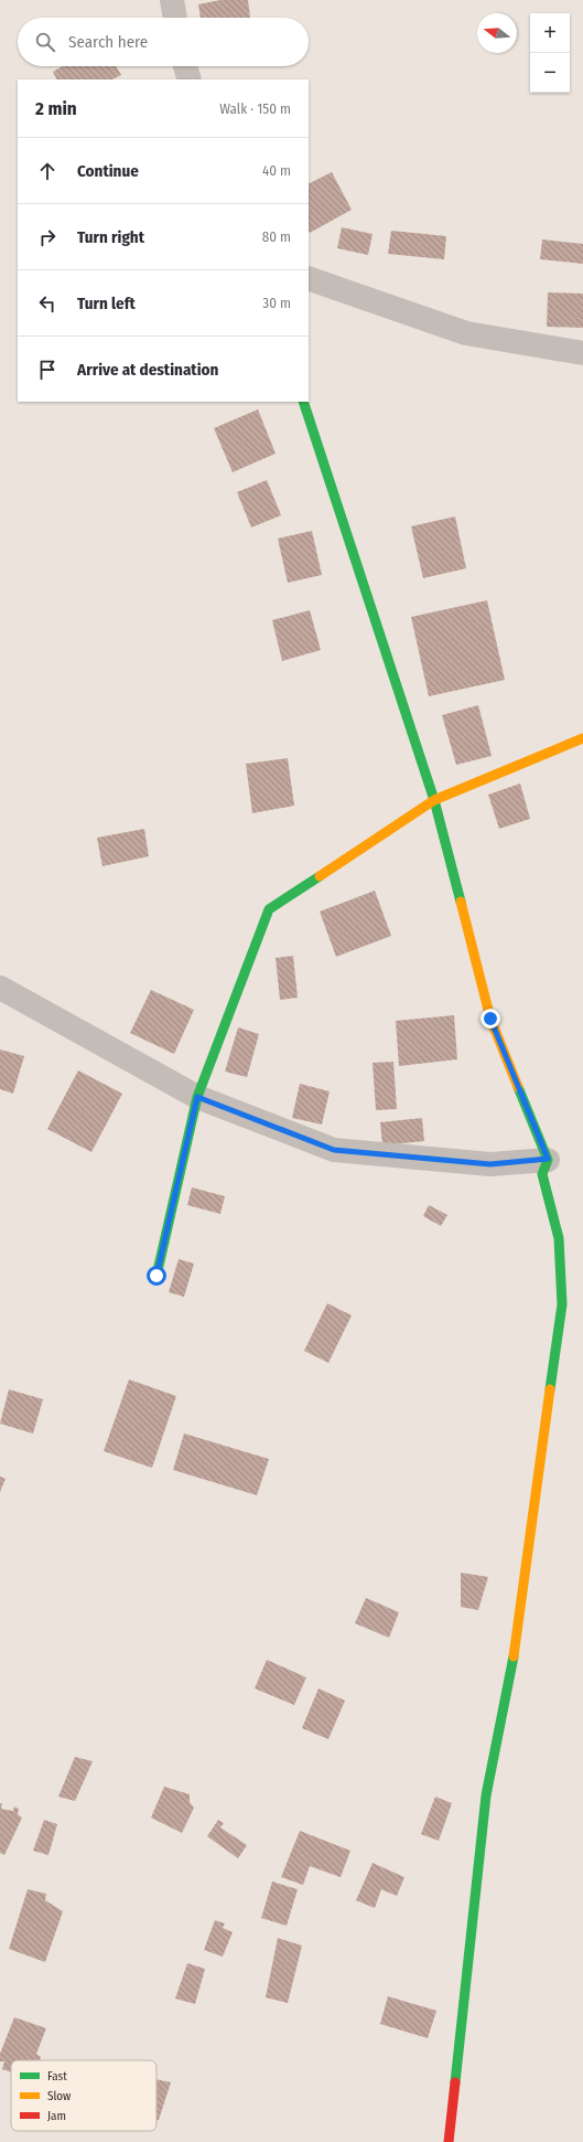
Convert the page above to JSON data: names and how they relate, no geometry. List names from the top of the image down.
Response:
{
  "legend": ["Fast", "Slow", "Jam"],
  "north": "left",
  "page": {
    "map_buttons": ["+", "−"],
    "search": "Search here",
    "heading": ["2 min", "Walk · 150 m"],
    "list": [
      ["Continue", "40 m"],
      ["Turn right", "80 m"],
      ["Turn left", "30 m"],
      "Arrive at destination"
    ]
  }
}
